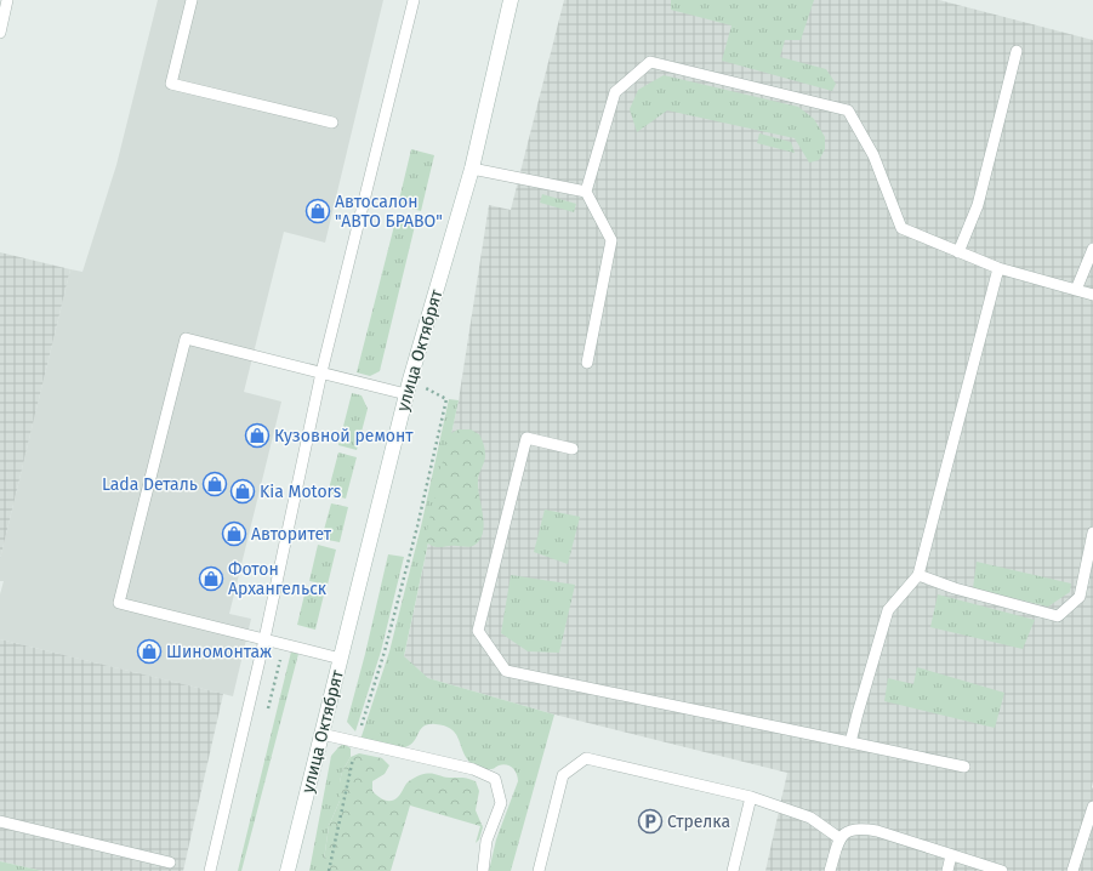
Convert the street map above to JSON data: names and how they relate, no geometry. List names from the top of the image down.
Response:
{
  "streets": {
    "street": ["улица Октябрят"]
  },
  "places": {
    "shop": [
      "Автосалон \"АВТО БРАВО\"",
      "Кузовной ремонт",
      "Lada Dеталь",
      "Kia Motors",
      "Авторитет",
      "Фотон Архангельск",
      "Шиномонтаж"
    ],
    "parking": ["Стрелка"]
  }
}
